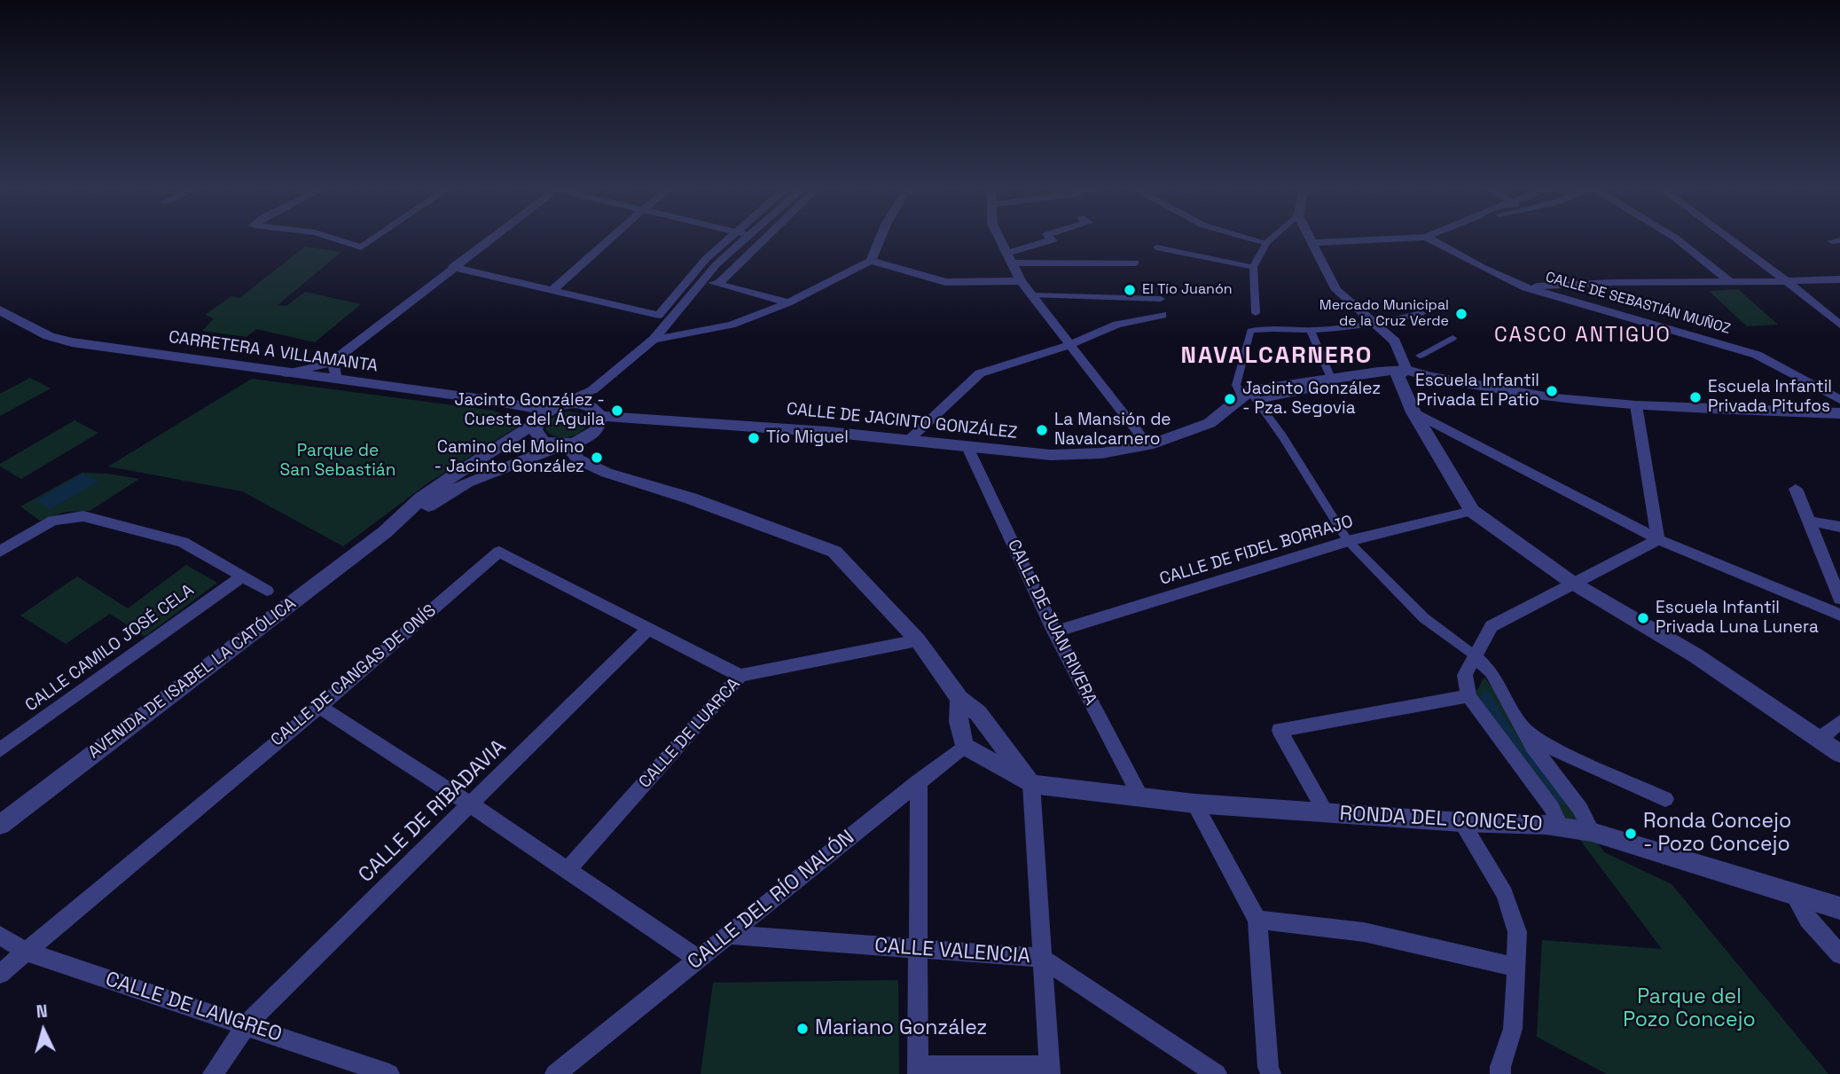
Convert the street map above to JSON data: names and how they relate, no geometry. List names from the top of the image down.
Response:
{
  "streets": {
    "street": [
      "CALLE DE SEBASTIÁN MUÑOZ",
      "CARRETERA A VILLAMANTA",
      "CALLE DE JACINTO GONZÁLEZ",
      "CALLE DE FIDEL BORRAJO",
      "CALLE DE JUAN RIVERA",
      "CALLE CAMILO JOSÉ CELA",
      "CALLE DE CANGAS DE ONÍS",
      "AVENIDA DE ISABEL LA CATÓLICA",
      "CALLE DE LUARCA",
      "CALLE DE RIBADAVIA",
      "RONDA DEL CONCEJO",
      "CALLE DEL RÍO NALÓN",
      "CALLE VALENCIA",
      "CALLE DE LANGREO"
    ]
  },
  "crossings": [
    ["CARRETERA A VILLAMANTA", "CALLE DE JACINTO GONZÁLEZ"],
    ["CARRETERA A VILLAMANTA", "AVENIDA DE ISABEL LA CATÓLICA"],
    ["CALLE DE JACINTO GONZÁLEZ", "CALLE DE JUAN RIVERA"],
    ["CALLE DE JACINTO GONZÁLEZ", "AVENIDA DE ISABEL LA CATÓLICA"],
    ["CALLE DE FIDEL BORRAJO", "CALLE DE JUAN RIVERA"],
    ["CALLE DE JUAN RIVERA", "RONDA DEL CONCEJO"],
    ["CALLE DE CANGAS DE ONÍS", "CALLE DE LUARCA"],
    ["CALLE DE CANGAS DE ONÍS", "CALLE DE RIBADAVIA"],
    ["CALLE DE CANGAS DE ONÍS", "CALLE DE LANGREO"],
    ["CALLE DE RIBADAVIA", "CALLE DE LANGREO"],
    ["CALLE DEL RÍO NALÓN", "CALLE VALENCIA"]
  ],
  "districts": ["CASCO ANTIGUO", "NAVALCARNERO"],
  "parks": ["Parque de San Sebastián", "Parque del Pozo Concejo"],
  "places": [
    "El Tío Juanón",
    "Mercado Municipal de la Cruz Verde",
    "Escuela Infantil Privada El Patio",
    "Escuela Infantil Privada Pitufos",
    "Jacinto González - Pza. Segovia",
    "Jacinto González - Cuesta del Águila",
    "La Mansión de Navalcarnero",
    "Tío Miguel",
    "Camino del Molino - Jacinto González",
    "Escuela Infantil Privada Luna Lunera",
    "Ronda Concejo - Pozo Concejo",
    "Mariano González"
  ],
  "north": "top"
}
